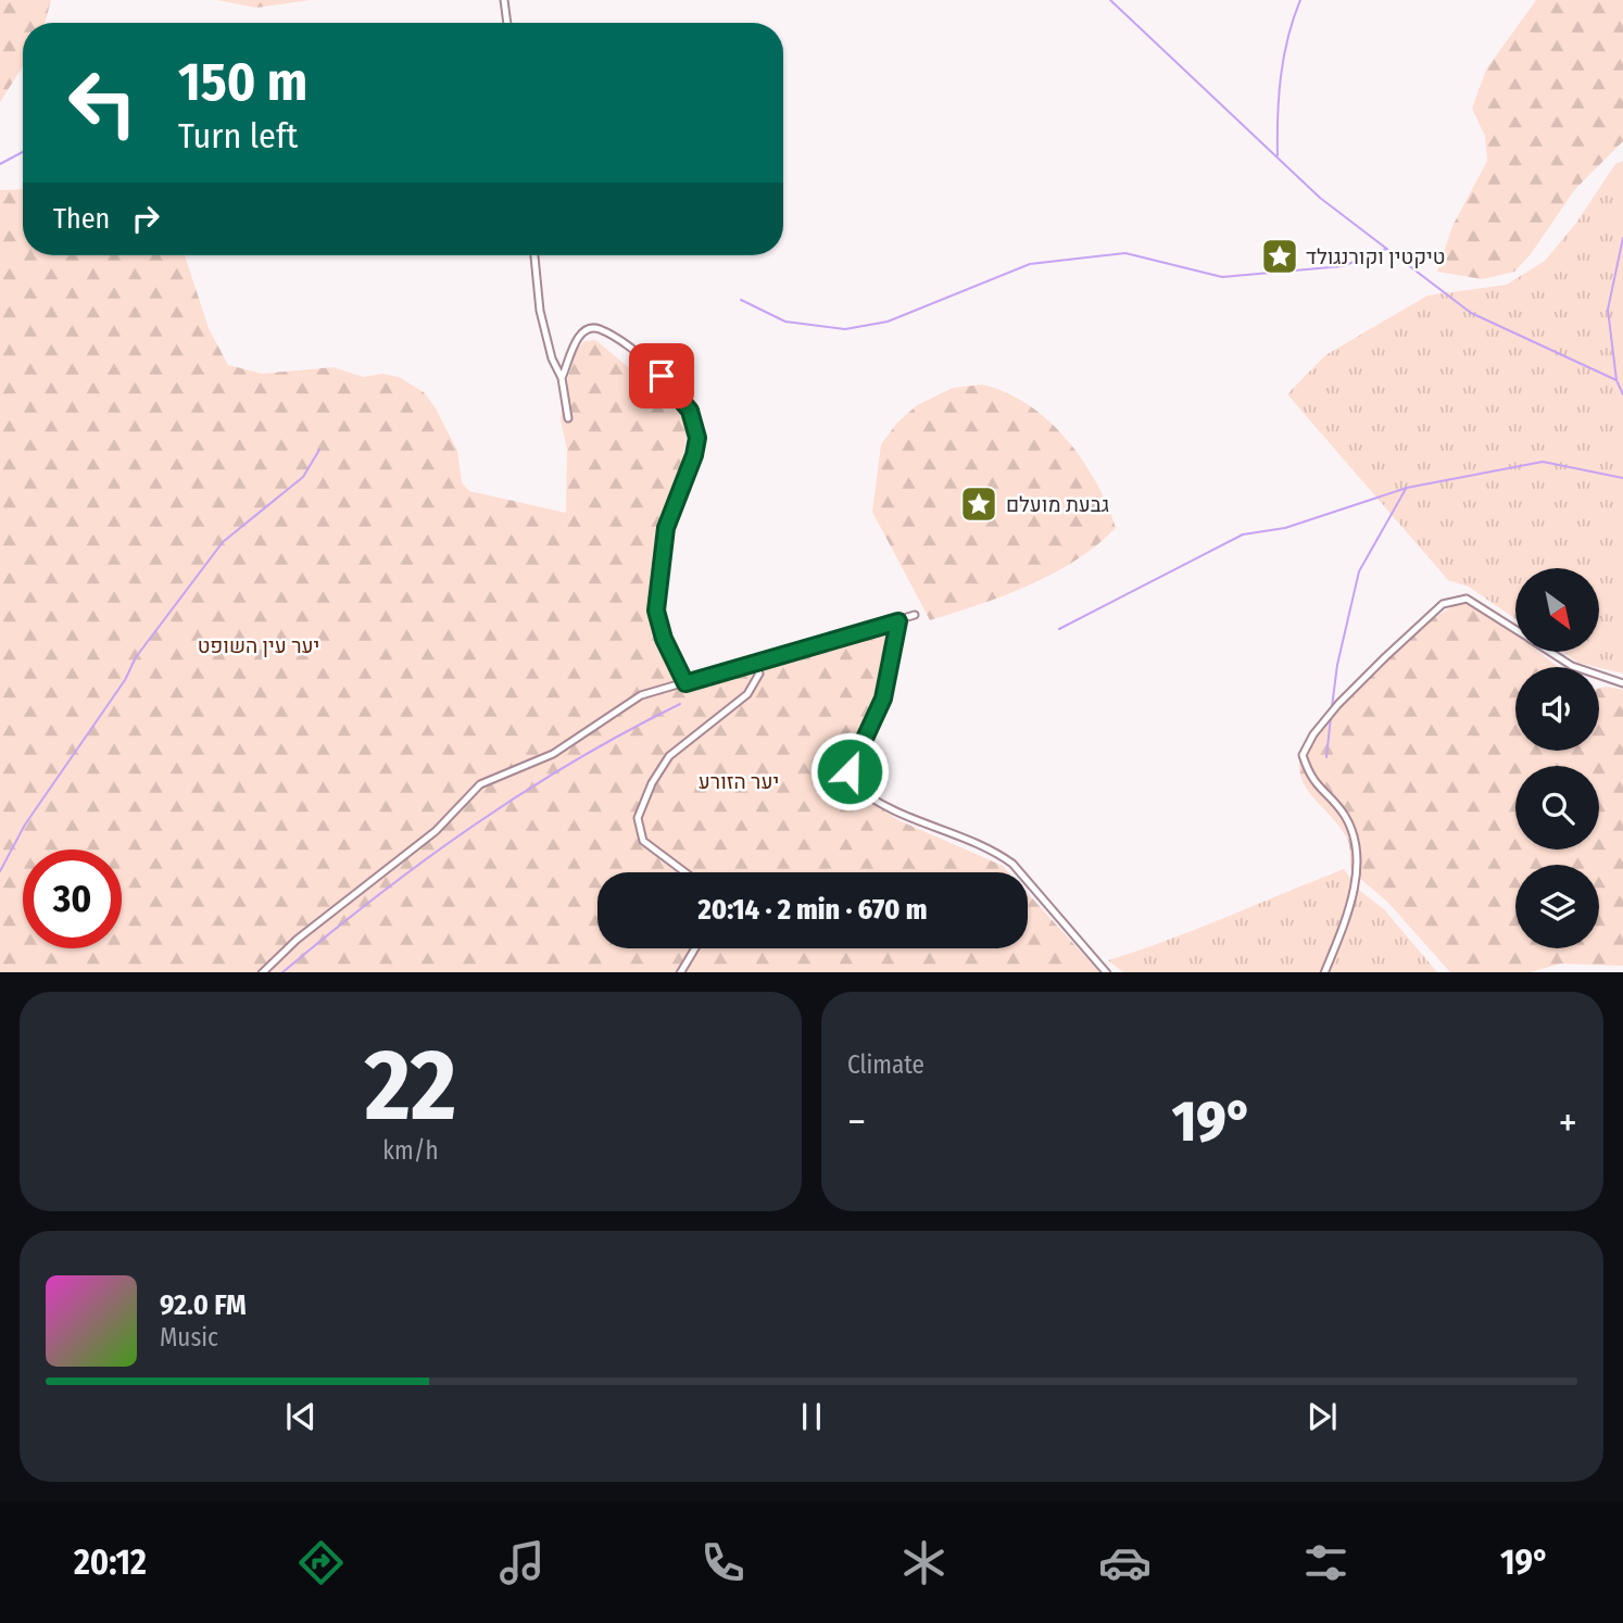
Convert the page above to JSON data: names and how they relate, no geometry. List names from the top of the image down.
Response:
{
  "parks": ["יער עין השופט", "יער הזורע"],
  "places": {
    "place": ["טיקטין וקורנגולד", "גבעת מועלם"]
  },
  "north": "bottom right",
  "page": {
    "turn": ["150 m", "Turn left"],
    "then": "Then",
    "limit": "30",
    "trip": "20:14 · 2 min · 670 m",
    "tile": [
      ["22", "km/h"],
      "Climate"
    ],
    "heat": ["−", "19°", "+"],
    "song": ["92.0 FM", "Music"],
    "tabs": ["20:12", "19°"]
  }
}
